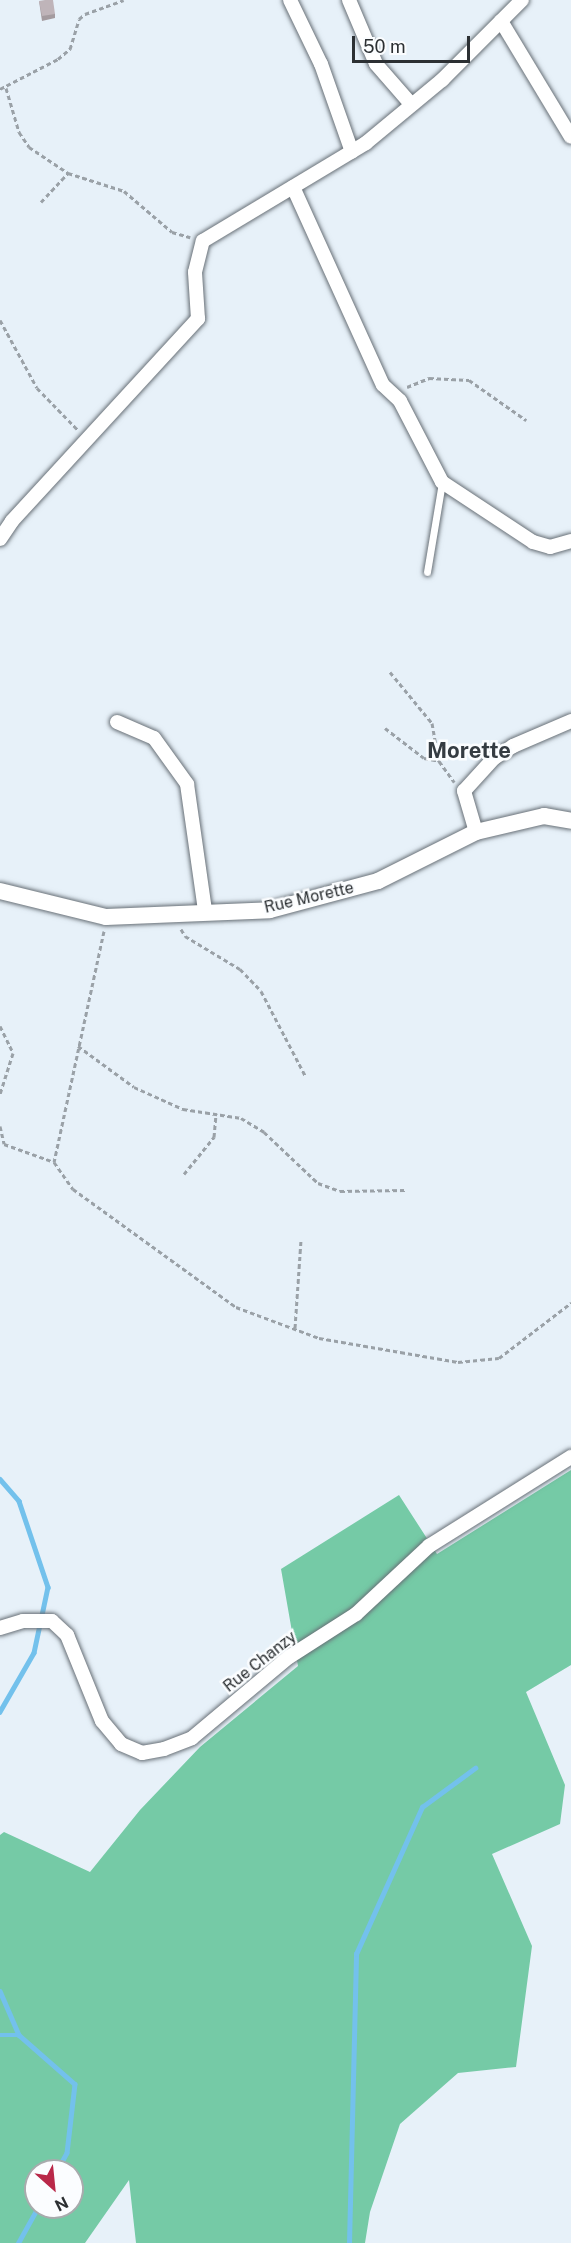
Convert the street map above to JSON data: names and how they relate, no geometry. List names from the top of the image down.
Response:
{
  "streets": {
    "street": ["Rue Morette", "Rue Chanzy"]
  },
  "districts": ["Morette"],
  "scale_bar": "50 m",
  "north": "bottom right"
}
